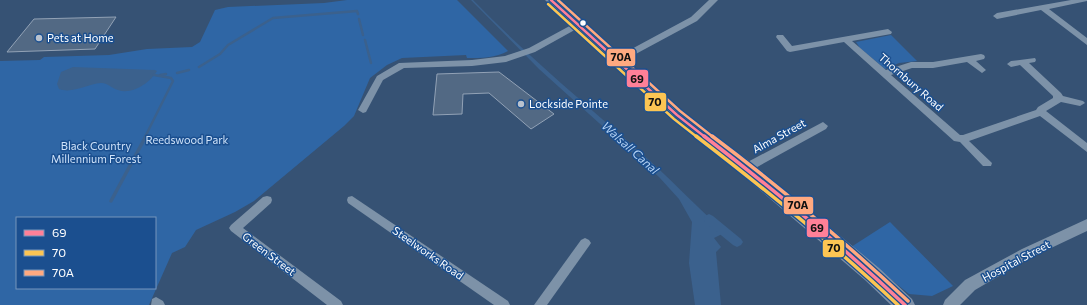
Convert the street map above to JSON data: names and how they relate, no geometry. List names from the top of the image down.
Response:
{
  "streets": {
    "street": [
      "Thornbury Road",
      "Alma Street",
      "Steelworks Road",
      "Green Street",
      "Hospital Street"
    ]
  },
  "water": ["Walsall Canal"],
  "parks": ["Reedswood Park", "Black Country Millennium Forest"],
  "places": ["Pets at Home", "Lockside Pointe"],
  "lines": ["transit line 69", "transit line 70A", "transit line 70"],
  "legend": ["69", "70", "70A"]
}
